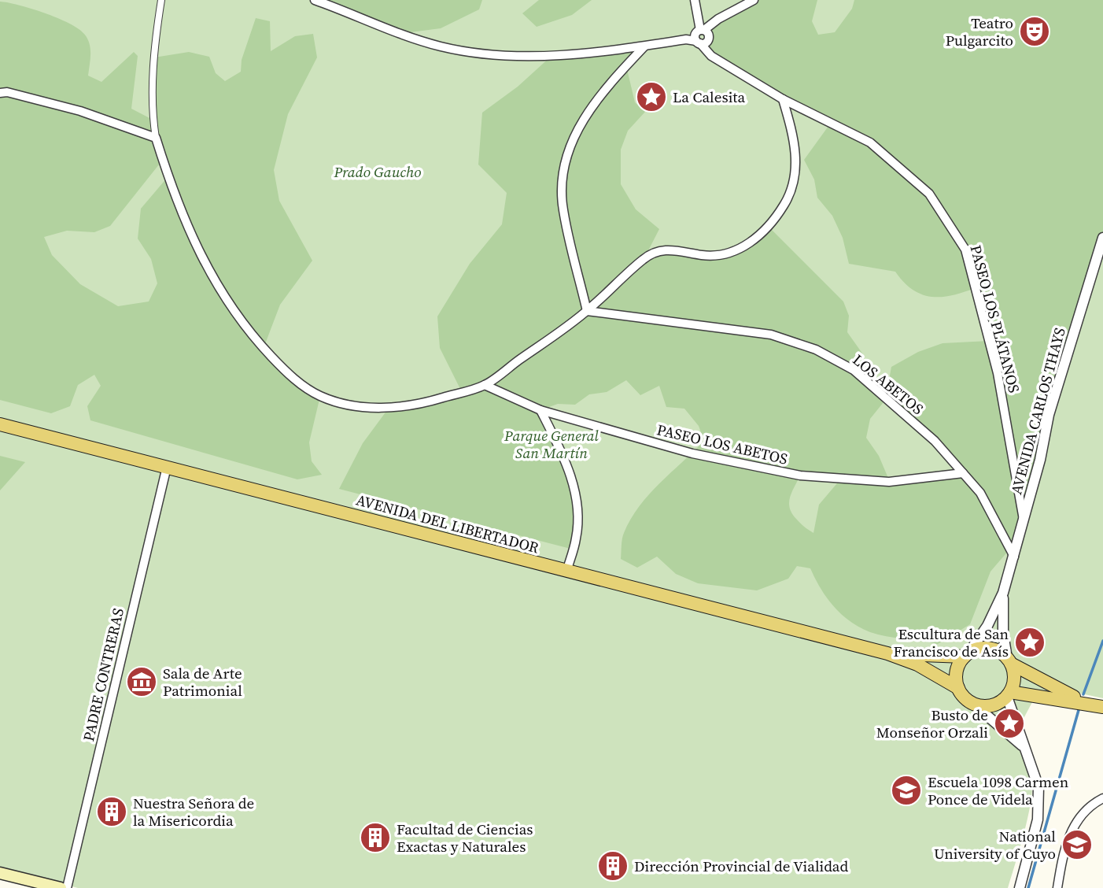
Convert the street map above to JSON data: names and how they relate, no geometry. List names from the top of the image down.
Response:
{
  "streets": {
    "main road": ["AVENIDA DEL LIBERTADOR"],
    "street": [
      "PASEO LOS PLÁTANOS",
      "LOS ABETOS",
      "AVENIDA CARLOS THAYS",
      "PASEO LOS ABETOS",
      "PADRE CONTRERAS"
    ]
  },
  "crossings": [
    ["PASEO LOS PLÁTANOS", "AVENIDA CARLOS THAYS"],
    ["LOS ABETOS", "AVENIDA CARLOS THAYS"],
    ["LOS ABETOS", "PASEO LOS ABETOS"],
    ["AVENIDA CARLOS THAYS", "AVENIDA DEL LIBERTADOR"],
    ["AVENIDA DEL LIBERTADOR", "PADRE CONTRERAS"]
  ],
  "parks": ["Prado Gaucho", "Parque General San Martín"],
  "places": {
    "theatre": ["Teatro Pulgarcito"],
    "place": ["La Calesita", "Escultura de San Francisco de Asís", "Busto de Monseñor Orzali"],
    "museum": ["Sala de Arte Patrimonial"],
    "school or university": ["Escuela 1098 Carmen Ponce de Videla", "National University of Cuyo"],
    "building": ["Nuestra Señora de la Misericordia", "Facultad de Ciencias Exactas y Naturales", "Dirección Provincial de Vialidad"]
  }
}
